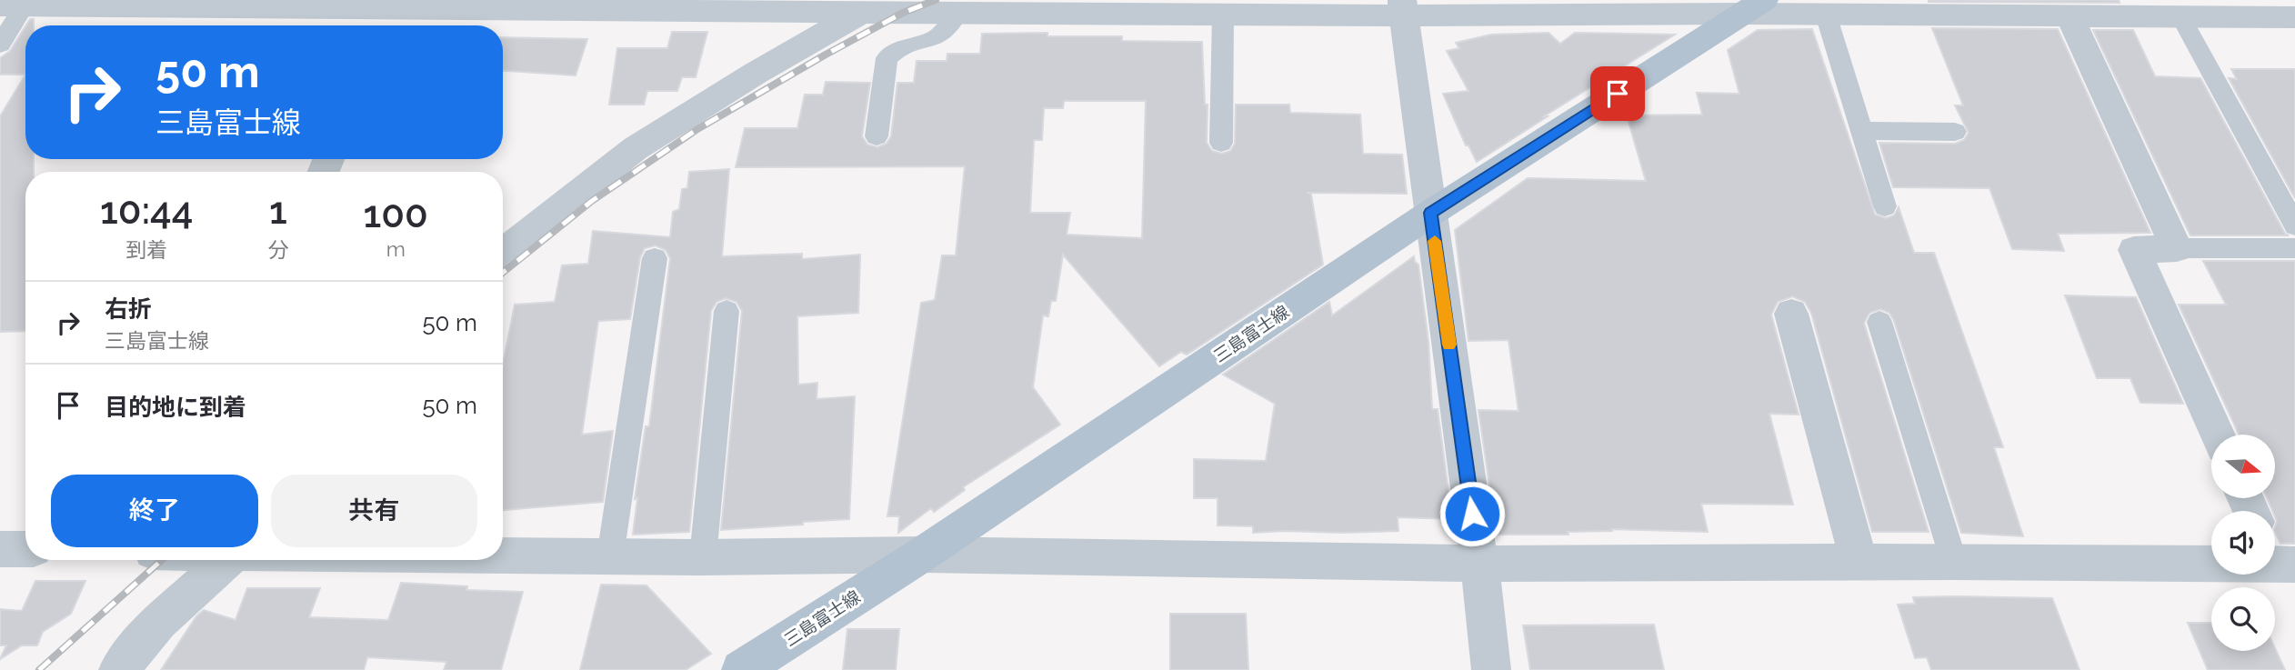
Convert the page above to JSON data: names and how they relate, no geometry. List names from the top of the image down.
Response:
{
  "streets": {
    "main road": ["三島富士線"]
  },
  "north": "right",
  "page": {
    "turn": ["50 m", "三島富士線"],
    "eta": [
      "10:44",
      "到着",
      "1",
      "分",
      "100",
      "m"
    ],
    "list": [
      {
        "name": "右折",
        "note": "三島富士線",
        "value": "50 m"
      },
      {
        "name": "目的地に到着",
        "value": "50 m"
      }
    ],
    "buttons": ["終了", "共有"]
  }
}
